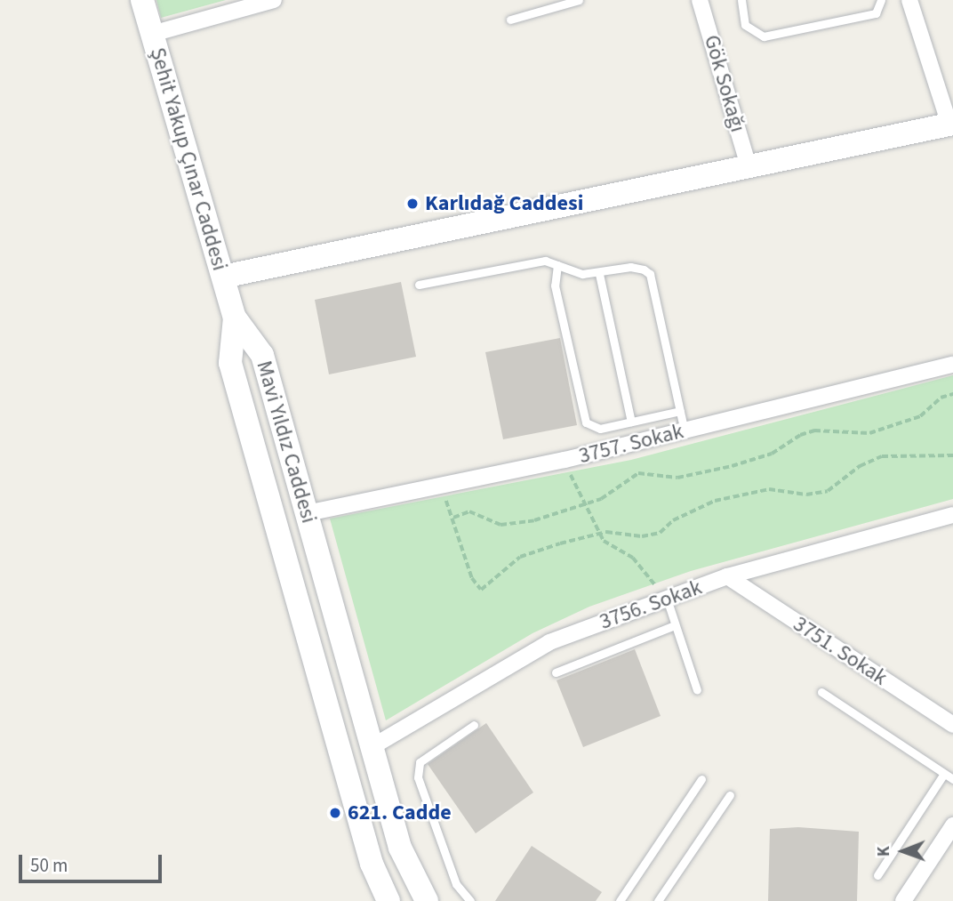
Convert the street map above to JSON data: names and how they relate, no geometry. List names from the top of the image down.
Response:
{
  "streets": {
    "main road": ["Şehit Yakup Çınar Caddesi", "Mavi Yıldız Caddesi"],
    "street": [
      "Gök Sokağı",
      "3757. Sokak",
      "3756. Sokak",
      "3751. Sokak"
    ]
  },
  "crossings": [
    ["Şehit Yakup Çınar Caddesi", "Mavi Yıldız Caddesi"],
    ["Mavi Yıldız Caddesi", "3757. Sokak"],
    ["Mavi Yıldız Caddesi", "3756. Sokak"],
    ["3756. Sokak", "3751. Sokak"]
  ],
  "places": ["Karlıdağ Caddesi", "621. Cadde"],
  "scale_bar": "50 m",
  "north": "left"
}
